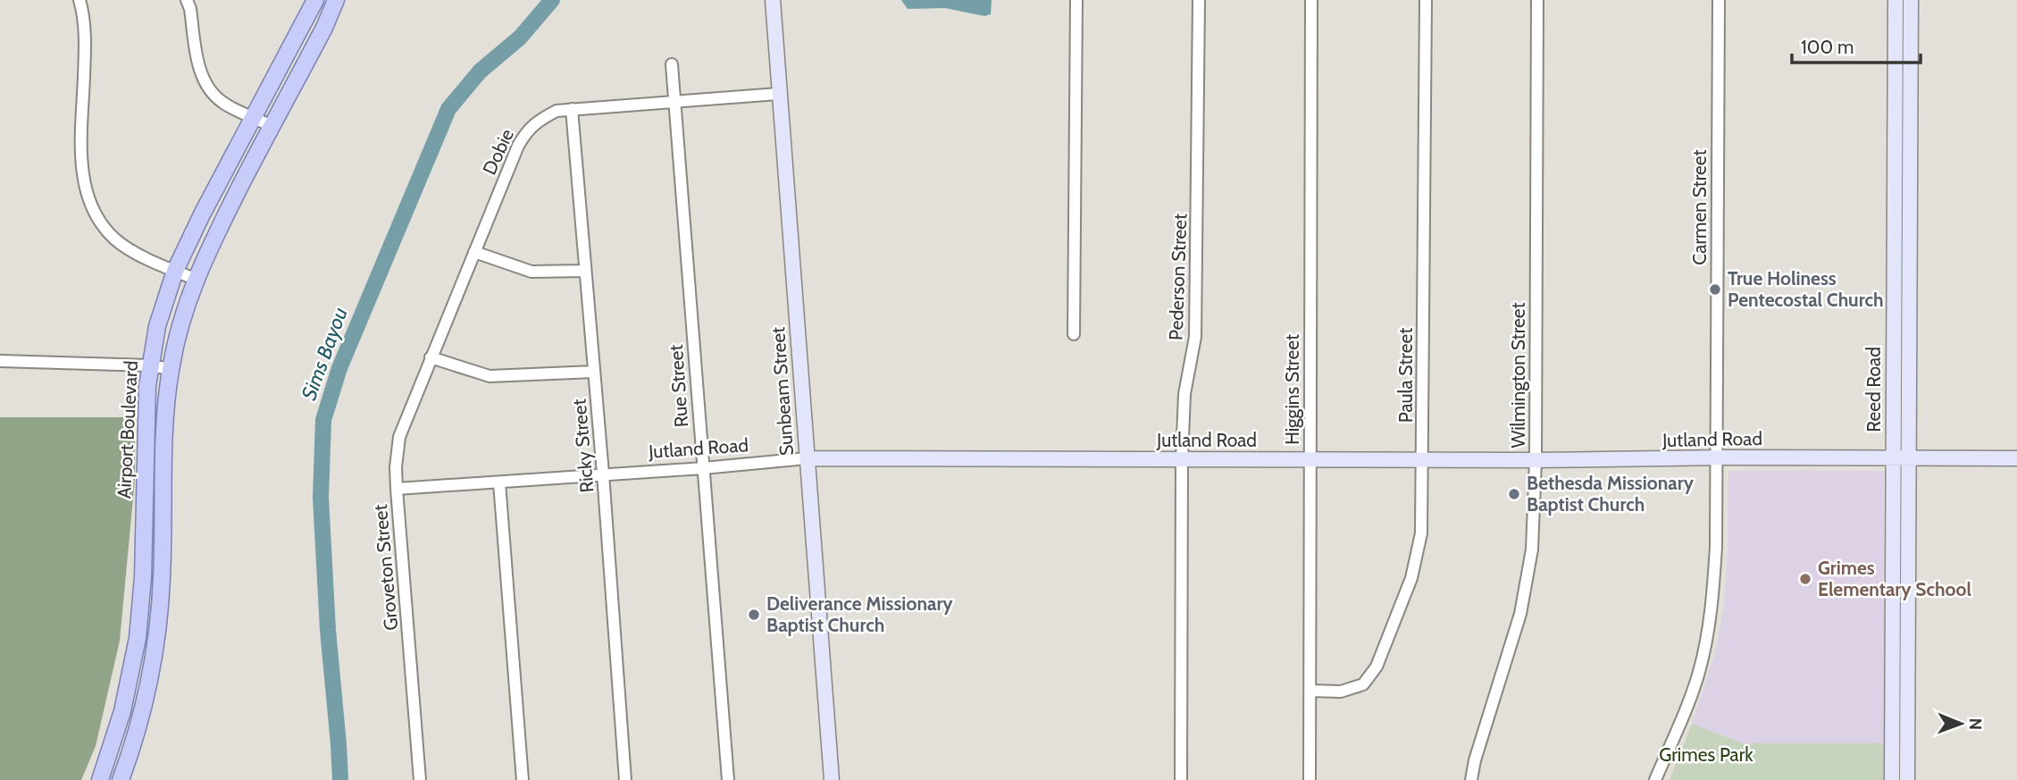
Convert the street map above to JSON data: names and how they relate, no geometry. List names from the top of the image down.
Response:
{
  "streets": {
    "main road": ["Airport Boulevard"],
    "street": [
      "Dobie",
      "Carmen Street",
      "Pederson Street",
      "Paula Street",
      "Wilmington Street",
      "Rue Street",
      "Higgins Street",
      "Reed Road",
      "Sunbeam Street",
      "Jutland Road",
      "Ricky Street",
      "Groveton Street"
    ]
  },
  "crossings": [
    ["Dobie", "Rue Street"],
    ["Dobie", "Sunbeam Street"],
    ["Dobie", "Ricky Street"],
    ["Dobie", "Groveton Street"],
    ["Carmen Street", "Jutland Road"],
    ["Pederson Street", "Jutland Road"],
    ["Paula Street", "Higgins Street"],
    ["Paula Street", "Jutland Road"],
    ["Wilmington Street", "Jutland Road"],
    ["Rue Street", "Jutland Road"],
    ["Higgins Street", "Jutland Road"],
    ["Reed Road", "Jutland Road"],
    ["Sunbeam Street", "Jutland Road"],
    ["Jutland Road", "Ricky Street"],
    ["Jutland Road", "Groveton Street"]
  ],
  "water": ["Sims Bayou"],
  "parks": ["Grimes Park"],
  "places": [
    "True Holiness Pentecostal Church",
    "Bethesda Missionary Baptist Church",
    "Grimes Elementary School",
    "Deliverance Missionary Baptist Church"
  ],
  "scale_bar": "100 m",
  "north": "right"
}
